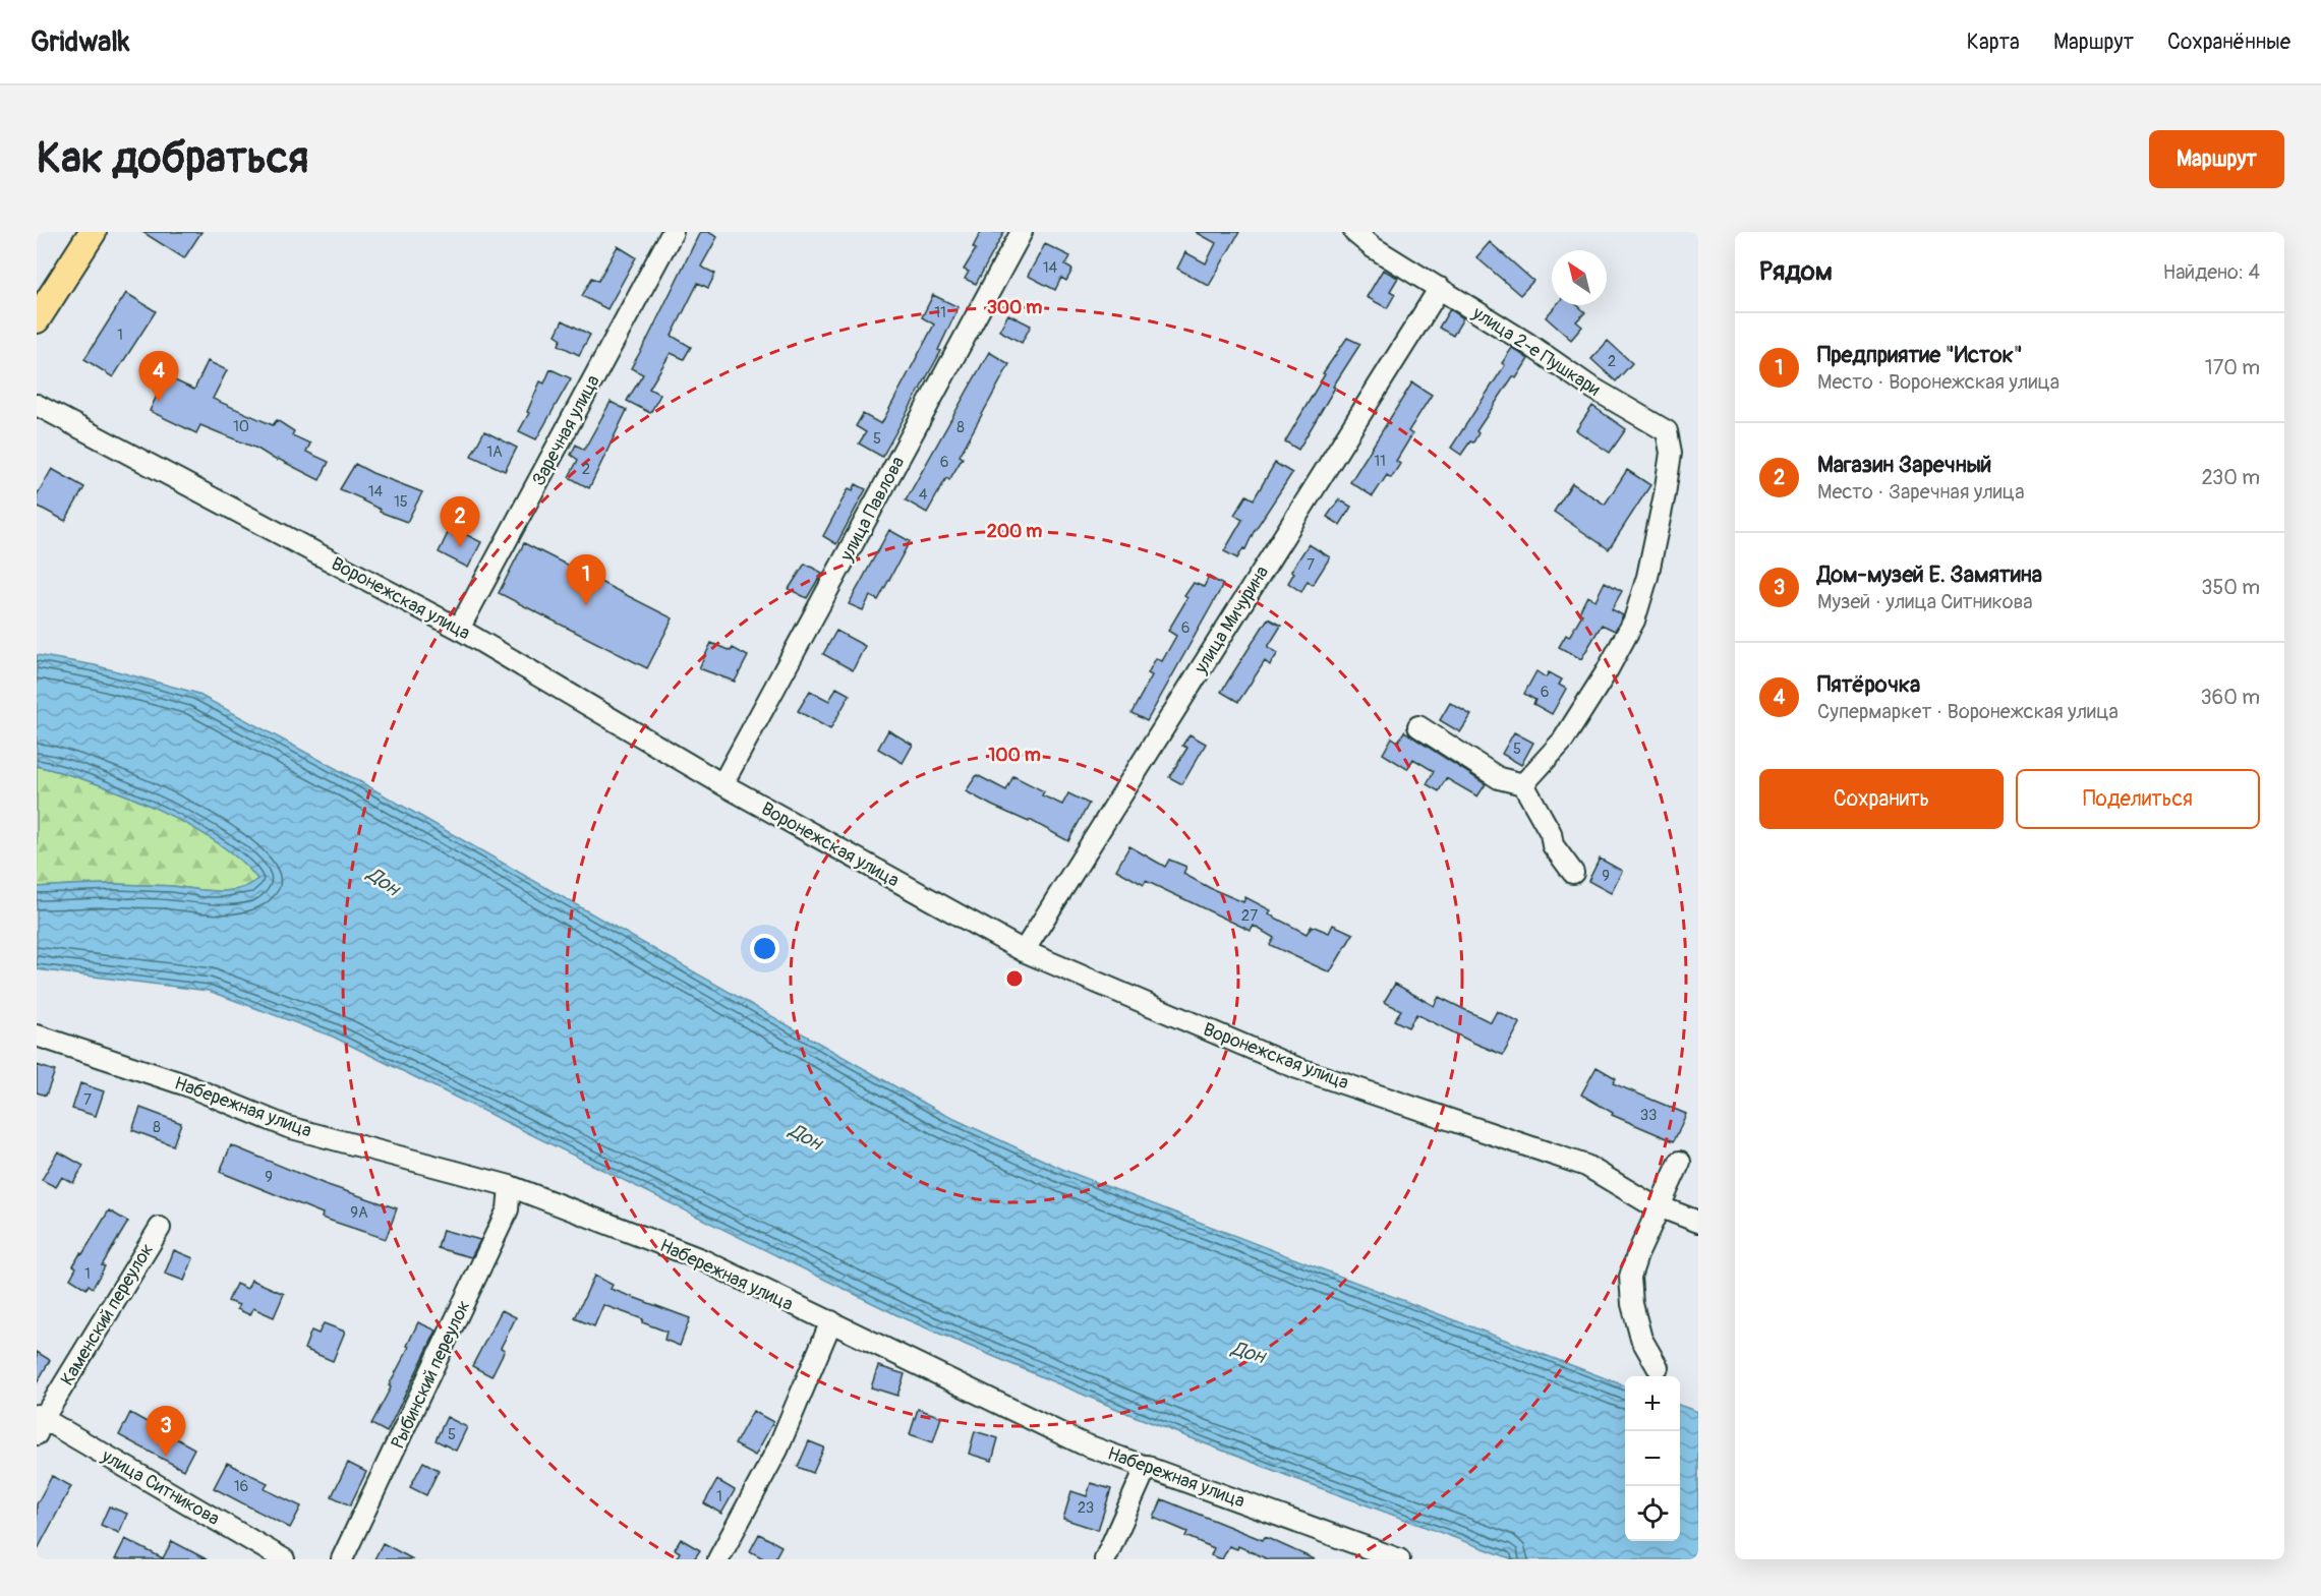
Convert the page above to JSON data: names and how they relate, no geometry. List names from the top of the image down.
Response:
{
  "streets": {
    "street": [
      "улица 2-е Пушкари",
      "Заречная улица",
      "улица Павлова",
      "Воронежская улица",
      "улица Мичурина",
      "Набережная улица",
      "Каменский переулок",
      "Рыбинский переулок",
      "улица Ситникова"
    ]
  },
  "crossings": [
    ["улица 2-е Пушкари", "улица Мичурина"],
    ["Заречная улица", "Воронежская улица"],
    ["улица Павлова", "Воронежская улица"],
    ["Воронежская улица", "улица Мичурина"],
    ["Набережная улица", "Рыбинский переулок"],
    ["Каменский переулок", "улица Ситникова"]
  ],
  "water": ["Дон"],
  "house_numbers": [
    "14",
    "11",
    "1",
    "2",
    "10",
    "8",
    "5",
    "1А",
    "11",
    "6",
    "2",
    "14",
    "4",
    "15",
    "7",
    "6",
    "6",
    "5",
    "9",
    "27",
    "7",
    "33",
    "8",
    "9",
    "9А",
    "1",
    "5",
    "16",
    "1",
    "23"
  ],
  "north": "top left",
  "page": {
    "header": "Gridwalk",
    "nav": ["Карта", "Маршрут", "Сохранённые"],
    "buttons": [
      "Маршрут",
      ["Сохранить", "Поделиться"]
    ],
    "title": "Как добраться",
    "heading": ["Рядом", "Найдено: 4"],
    "list": [
      {
        "mark": "1",
        "name": "Предприятие \"Исток\"",
        "note": "Место · Воронежская улица",
        "value": "170 m"
      },
      {
        "mark": "2",
        "name": "Магазин Заречный",
        "note": "Место · Заречная улица",
        "value": "230 m"
      },
      {
        "mark": "3",
        "name": "Дом-музей Е. Замятина",
        "note": "Музей · улица Ситникова",
        "value": "350 m"
      },
      {
        "mark": "4",
        "name": "Пятёрочка",
        "note": "Супермаркет · Воронежская улица",
        "value": "360 m"
      }
    ],
    "pins": [
      "4",
      "2",
      "1",
      "3"
    ],
    "map_buttons": ["+", "−"]
  },
  "rings": ["300 m", "200 m", "100 m"]
}
